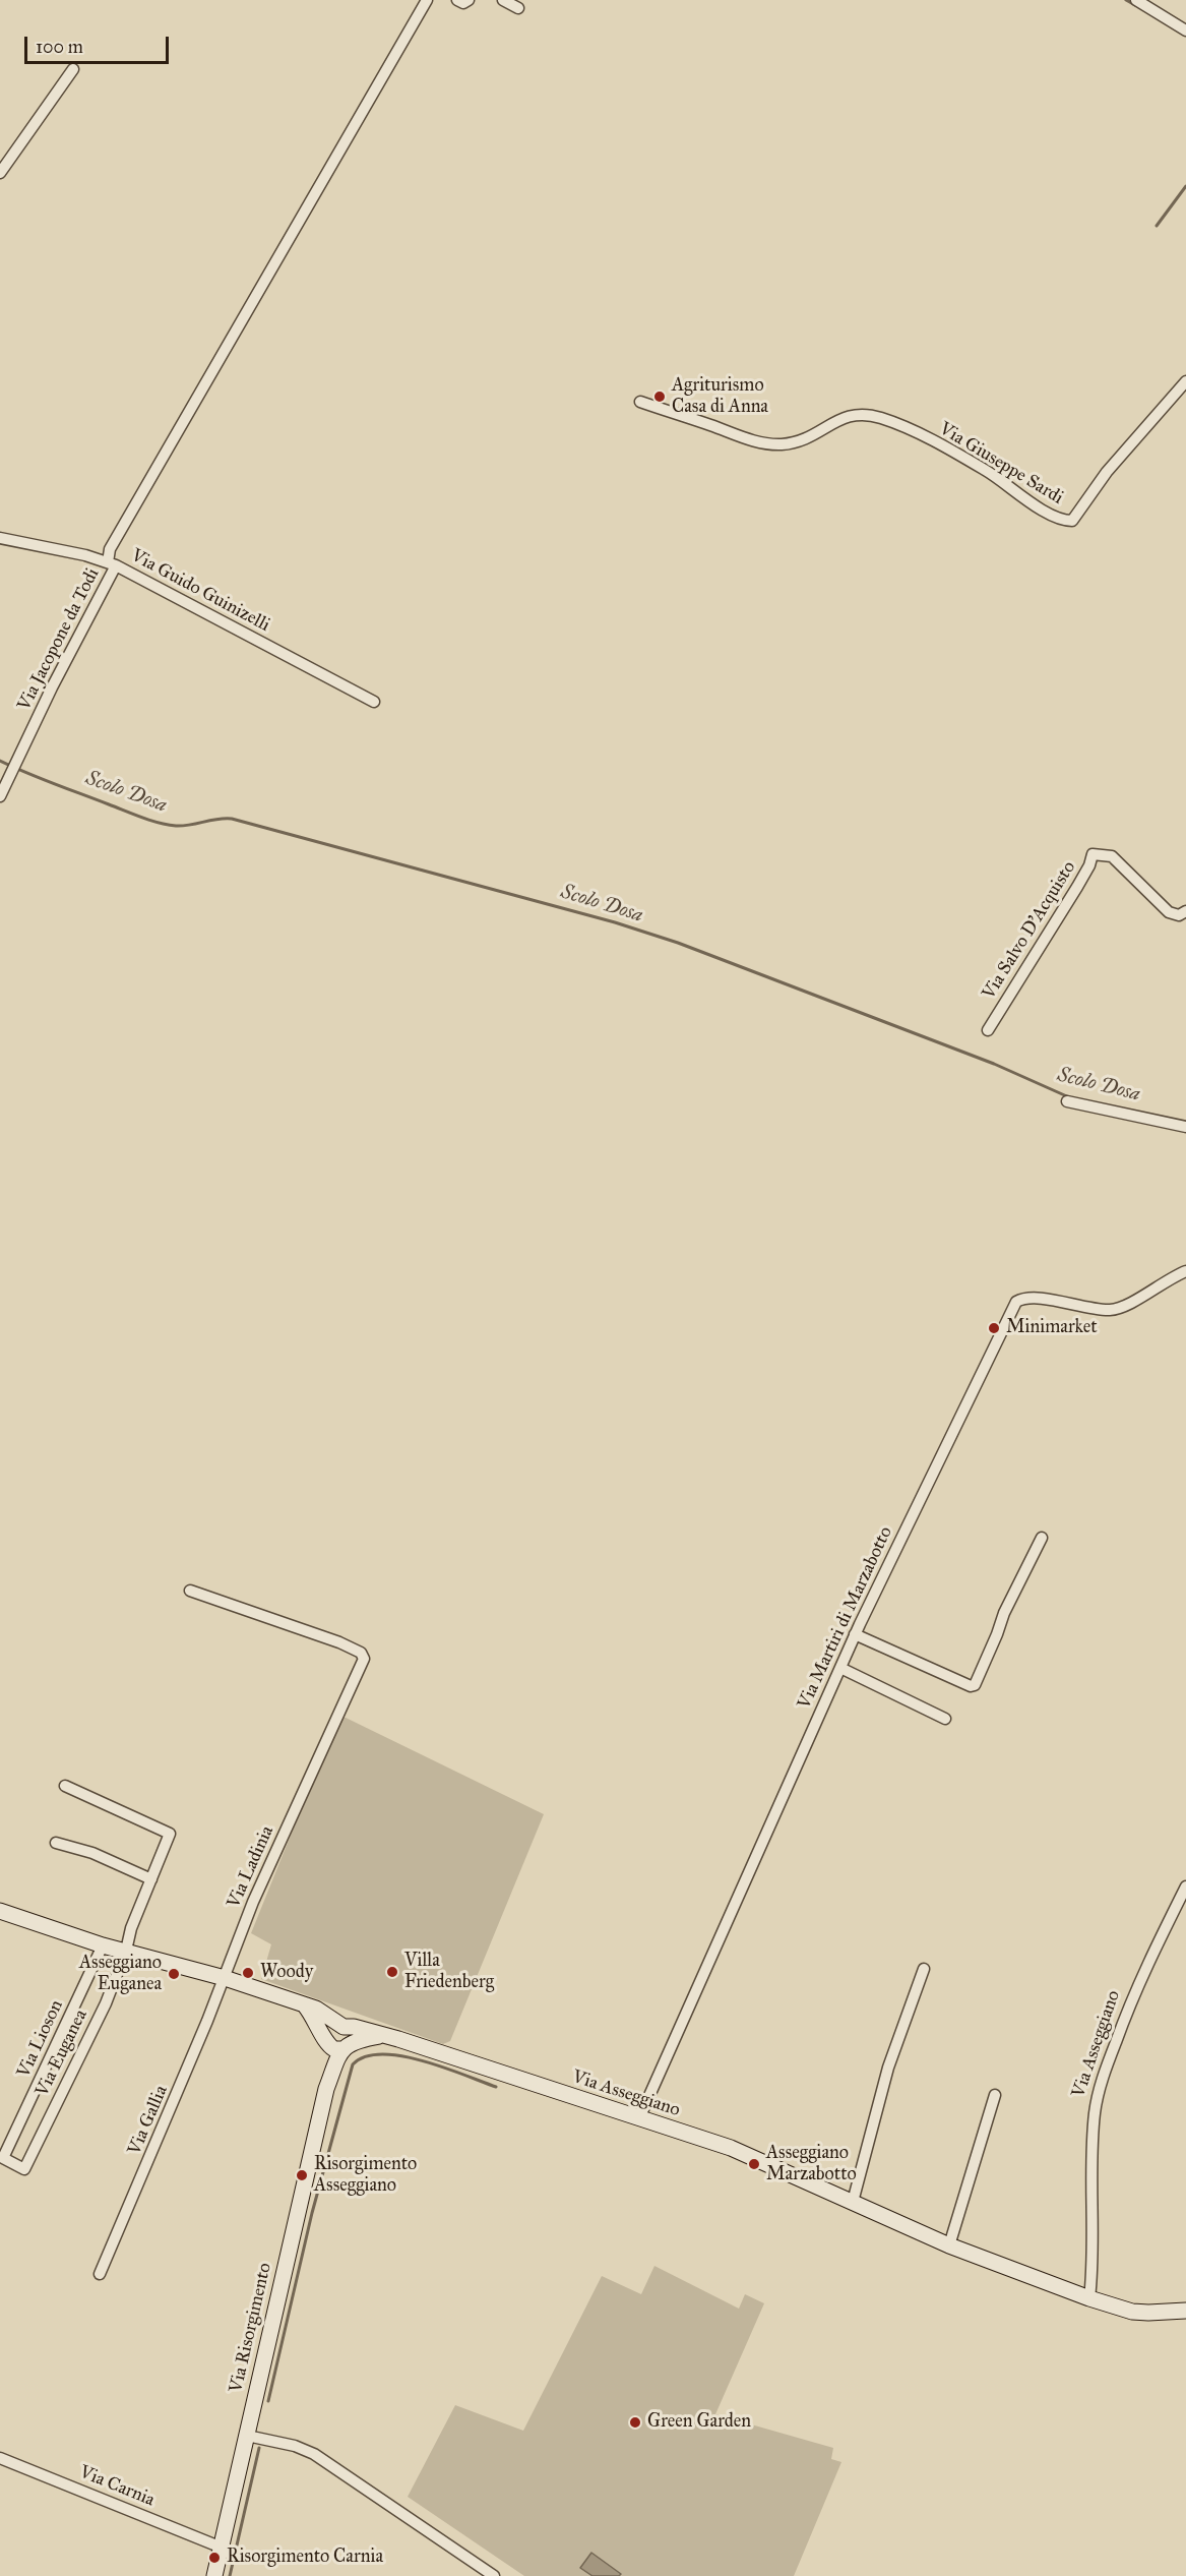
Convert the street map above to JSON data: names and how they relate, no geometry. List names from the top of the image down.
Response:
{
  "streets": {
    "street": [
      "Via Giuseppe Sardi",
      "Via Guido Guinizelli",
      "Via Jacopone da Todi",
      "Via Salvo D'Acquisto",
      "Via Martiri di Marzabotto",
      "Via Ladinia",
      "Via Lioson",
      "Via Asseggiano",
      "Via Euganea",
      "Via Gallia",
      "Via Risorgimento",
      "Via Carnia"
    ]
  },
  "crossings": [
    ["Via Guido Guinizelli", "Via Jacopone da Todi"],
    ["Via Martiri di Marzabotto", "Via Asseggiano"],
    ["Via Ladinia", "Via Asseggiano"],
    ["Via Ladinia", "Via Gallia"],
    ["Via Lioson", "Via Asseggiano"],
    ["Via Lioson", "Via Euganea"],
    ["Via Asseggiano", "Via Euganea"],
    ["Via Asseggiano", "Via Gallia"],
    ["Via Asseggiano", "Via Risorgimento"],
    ["Via Risorgimento", "Via Carnia"]
  ],
  "water": ["Scolo Dosa"],
  "places": [
    "Agriturismo Casa di Anna",
    "Minimarket",
    "Villa Friedenberg",
    "Woody",
    "Asseggiano Euganea",
    "Asseggiano Marzabotto",
    "Risorgimento Asseggiano",
    "Green Garden",
    "Risorgimento Carnia"
  ],
  "scale_bar": "100 m"
}
